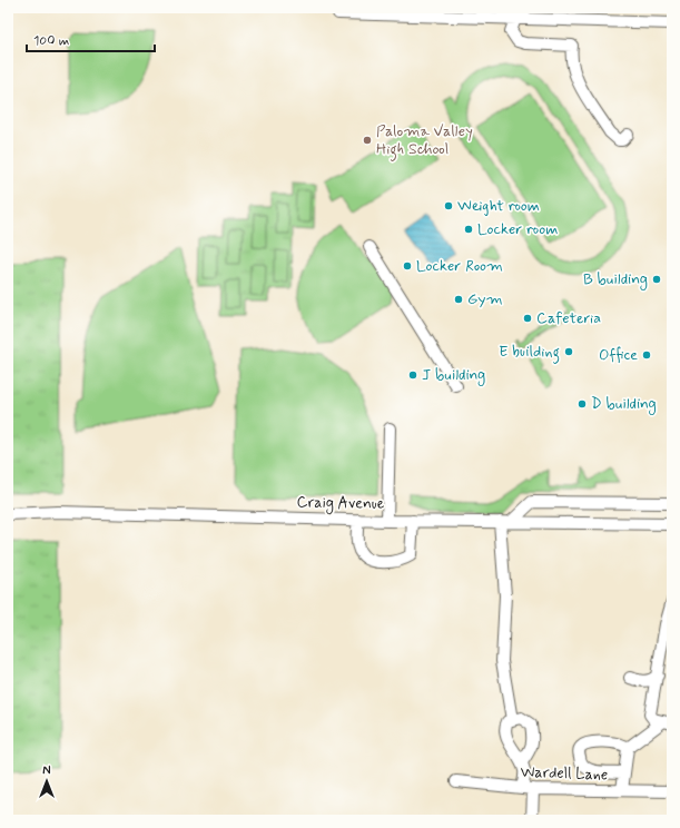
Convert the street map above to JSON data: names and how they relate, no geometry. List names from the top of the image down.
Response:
{
  "streets": {
    "street": ["Craig Avenue", "Wardell Lane"]
  },
  "places": [
    "Paloma Valley High School",
    "Weight room",
    "Locker room",
    "Locker Room",
    "B building",
    "Gym",
    "Cafeteria",
    "E building",
    "Office",
    "J building",
    "D building"
  ],
  "scale_bar": "100 m",
  "north": "top"
}
